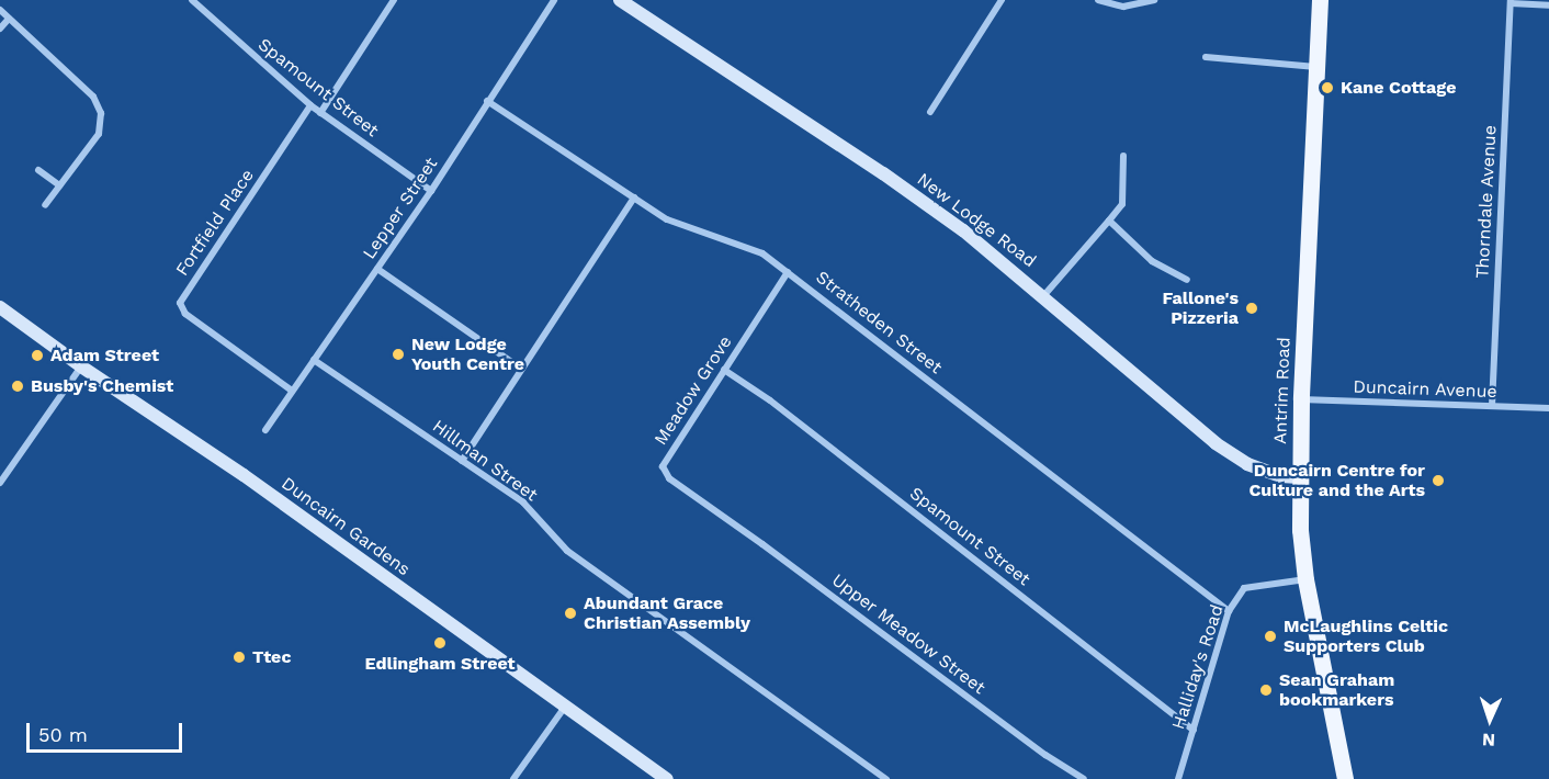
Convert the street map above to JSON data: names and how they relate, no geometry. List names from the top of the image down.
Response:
{
  "streets": {
    "main road": ["Antrim Road"],
    "street": [
      "Spamount Street",
      "Thorndale Avenue",
      "Lepper Street",
      "New Lodge Road",
      "Fortfield Place",
      "Stratheden Street",
      "Duncairn Avenue",
      "Meadow Grove",
      "Hillman Street",
      "Duncairn Gardens",
      "Upper Meadow Street",
      "Halliday's Road"
    ]
  },
  "crossings": [
    ["Spamount Street", "Lepper Street"],
    ["Spamount Street", "Fortfield Place"],
    ["Spamount Street", "Meadow Grove"],
    ["Spamount Street", "Halliday's Road"],
    ["Thorndale Avenue", "Duncairn Avenue"],
    ["Lepper Street", "Fortfield Place"],
    ["Lepper Street", "Stratheden Street"],
    ["Lepper Street", "Hillman Street"],
    ["New Lodge Road", "Antrim Road"],
    ["Stratheden Street", "Meadow Grove"],
    ["Stratheden Street", "Halliday's Road"],
    ["Duncairn Avenue", "Antrim Road"],
    ["Meadow Grove", "Upper Meadow Street"],
    ["Antrim Road", "Halliday's Road"]
  ],
  "places": [
    "Kane Cottage",
    "Fallone's Pizzeria",
    "New Lodge Youth Centre",
    "Adam Street",
    "Busby's Chemist",
    "Duncairn Centre for Culture and the Arts",
    "Abundant Grace Christian Assembly",
    "McLaughlins Celtic Supporters Club",
    "Edlingham Street",
    "Ttec",
    "Sean Graham bookmarkers"
  ],
  "scale_bar": "50 m",
  "north": "bottom"
}
